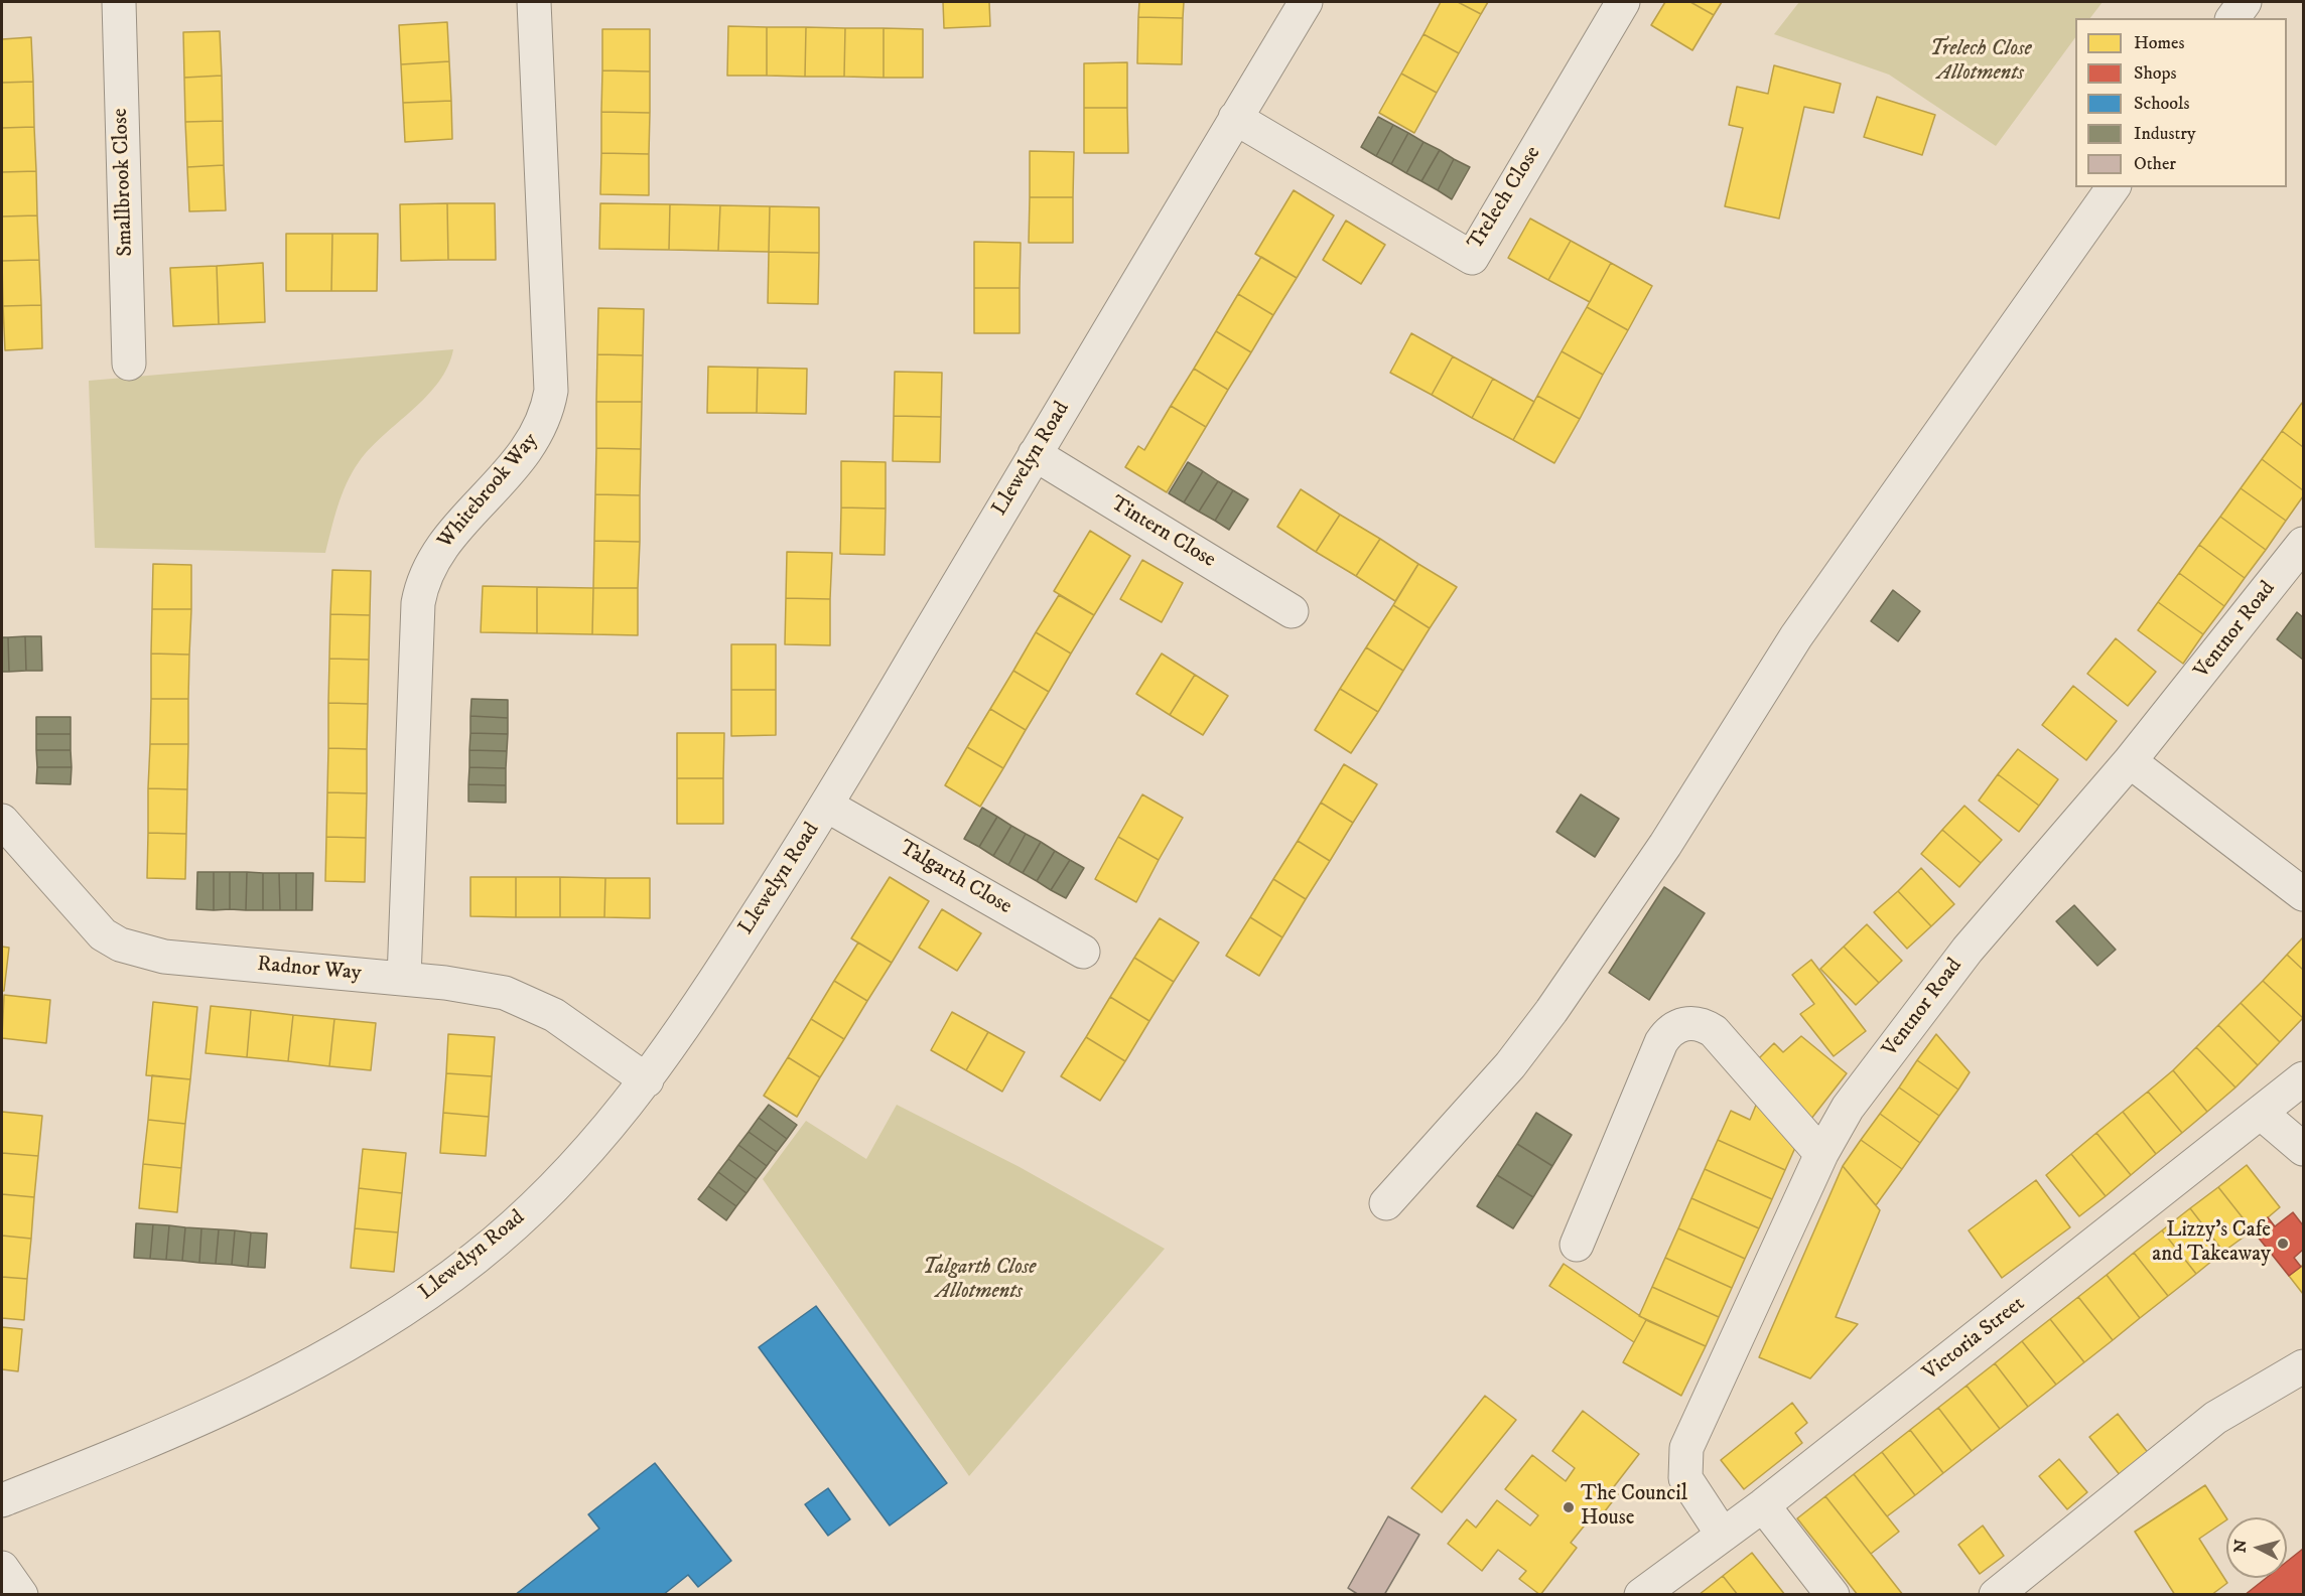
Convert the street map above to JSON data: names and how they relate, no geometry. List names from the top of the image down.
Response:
{
  "streets": {
    "street": [
      "Smallbrook Close",
      "Trelech Close",
      "Llewelyn Road",
      "Whitebrook Way",
      "Tintern Close",
      "Ventnor Road",
      "Talgarth Close",
      "Radnor Way",
      "Victoria Street"
    ]
  },
  "crossings": [
    ["Trelech Close", "Llewelyn Road"],
    ["Llewelyn Road", "Tintern Close"],
    ["Llewelyn Road", "Talgarth Close"],
    ["Llewelyn Road", "Radnor Way"],
    ["Whitebrook Way", "Radnor Way"],
    ["Ventnor Road", "Victoria Street"]
  ],
  "parks": ["Trelech Close Allotments", "Talgarth Close Allotments"],
  "places": ["Lizzy's Cafe and Takeaway", "The Council House"],
  "legend": [
    "Homes",
    "Shops",
    "Schools",
    "Industry",
    "Other"
  ],
  "north": "left"
}
